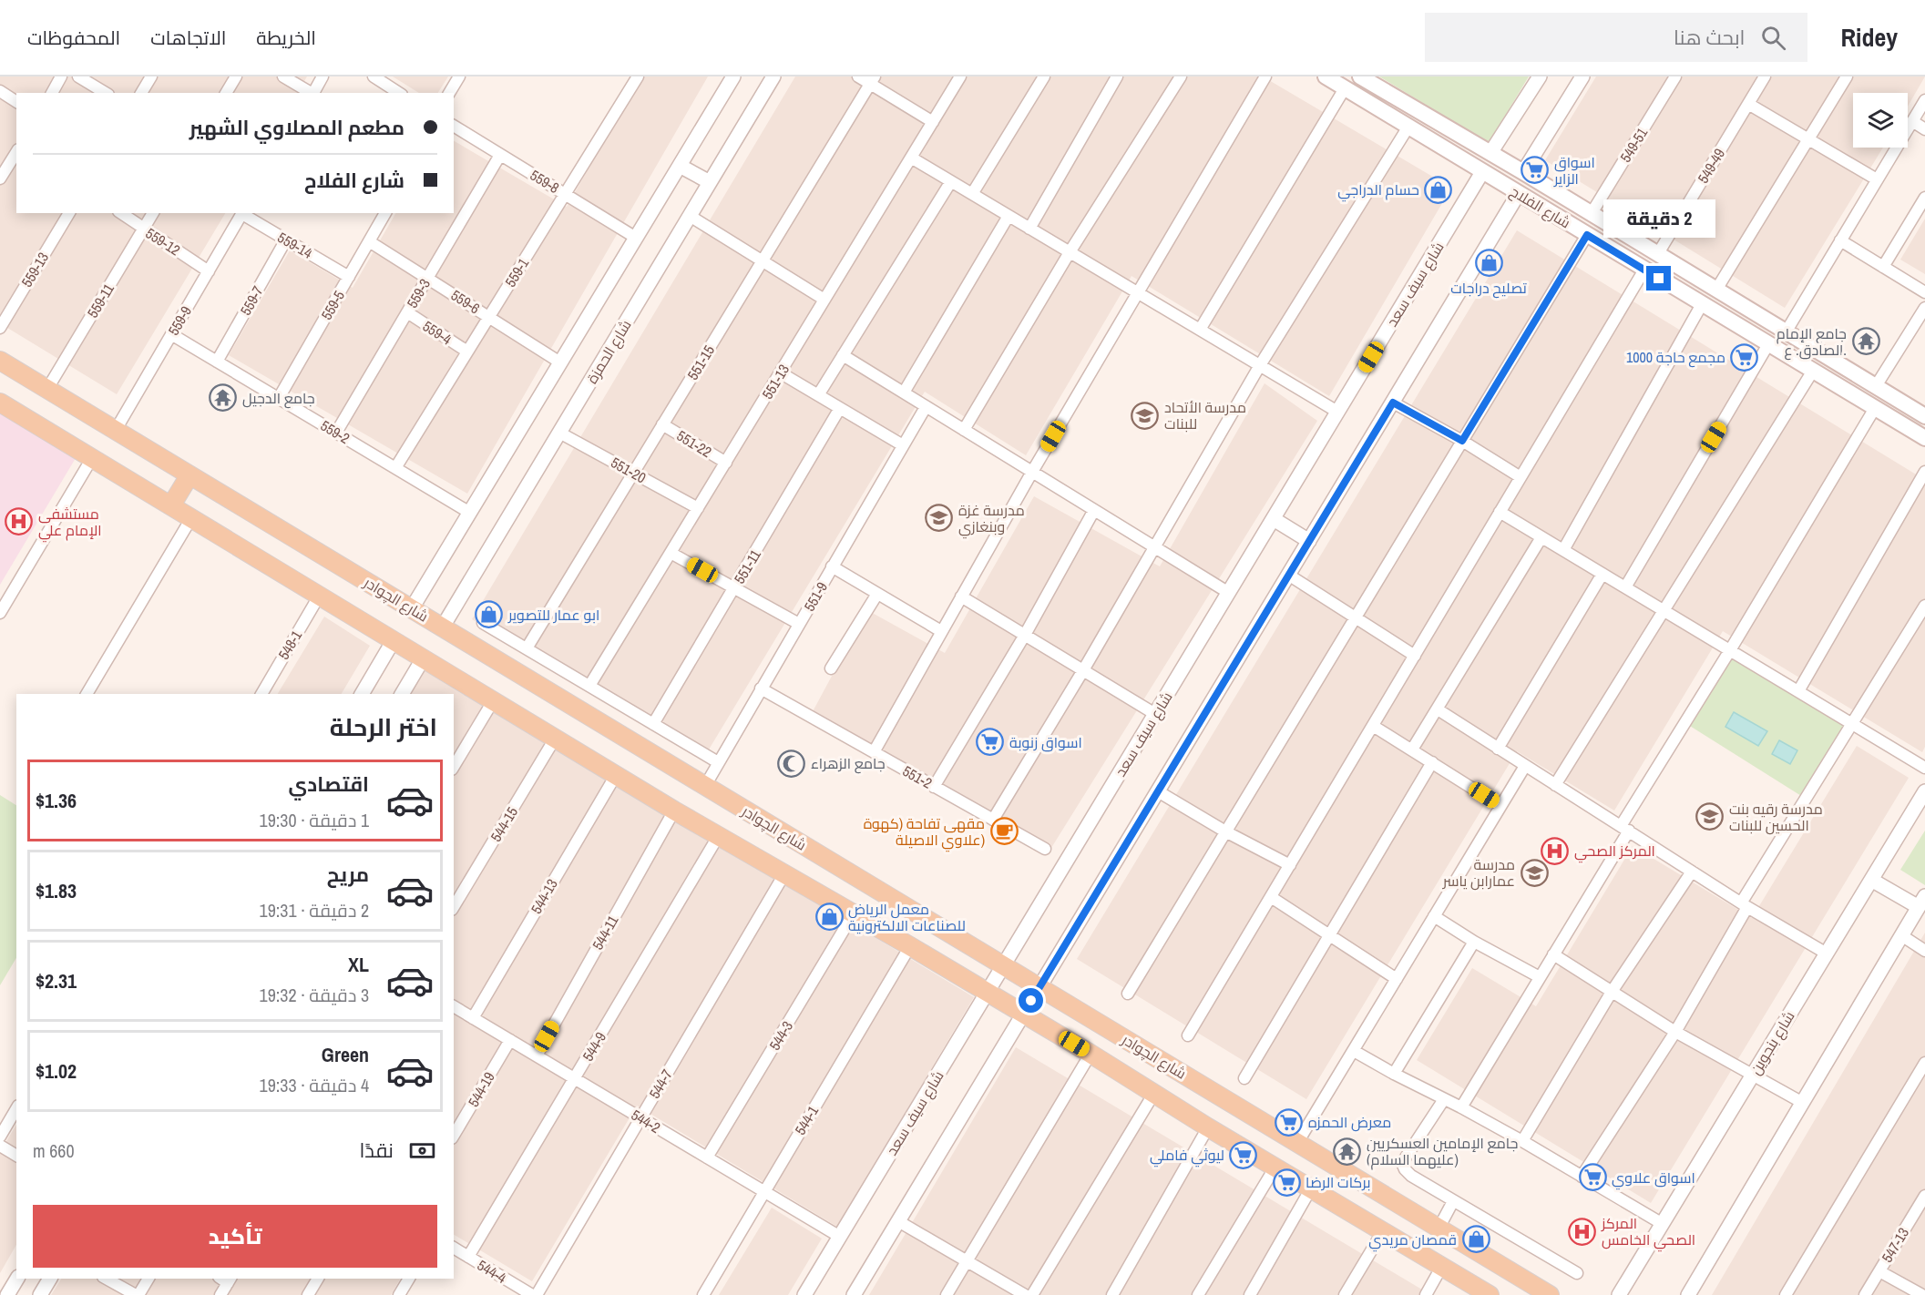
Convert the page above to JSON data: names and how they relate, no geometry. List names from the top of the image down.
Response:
{
  "streets": {
    "main road": ["شارع الفلاح", "شارع الچوادر"],
    "street": [
      "549-51",
      "549-49",
      "559-8",
      "559-12",
      "559-14",
      "559-13",
      "559-1",
      "شارع سيف سعد",
      "559-3",
      "559-11",
      "559-7",
      "559-6",
      "559-5",
      "559-9",
      "559-4",
      "شارع الحمزة",
      "551-15",
      "551-13",
      "559-2",
      "551-22",
      "551-20",
      "551-11",
      "551-9",
      "548-1",
      "551-2",
      "544-15",
      "544-13",
      "544-11",
      "544-3",
      "شارع بنجوين",
      "544-9",
      "544-7",
      "544-19",
      "544-1",
      "544-2",
      "547-13",
      "544-4"
    ]
  },
  "crossings": [
    ["549-51", "شارع الفلاح"],
    ["549-49", "شارع الفلاح"],
    ["559-8", "559-1"],
    ["559-8", "559-3"],
    ["شارع الفلاح", "شارع سيف سعد"],
    ["559-12", "559-11"],
    ["559-12", "559-9"],
    ["559-14", "559-7"],
    ["559-14", "559-5"],
    ["559-14", "559-9"],
    ["559-1", "559-6"],
    ["559-1", "559-4"],
    ["559-1", "559-2"],
    ["شارع سيف سعد", "شارع الچوادر"],
    ["شارع سيف سعد", "544-2"],
    ["559-3", "559-6"],
    ["559-3", "559-4"],
    ["559-3", "559-2"],
    ["559-11", "شارع الچوادر"],
    ["559-7", "559-2"],
    ["559-6", "559-5"],
    ["559-5", "559-2"],
    ["559-9", "559-2"],
    ["559-9", "شارع الچوادر"],
    ["شارع الحمزة", "551-20"],
    ["شارع الحمزة", "شارع الچوادر"],
    ["551-15", "551-22"],
    ["551-15", "551-20"],
    ["551-13", "551-22"],
    ["551-13", "551-20"],
    ["551-9", "شارع الچوادر"],
    ["551-9", "551-2"],
    ["شارع الچوادر", "548-1"],
    ["شارع الچوادر", "544-15"],
    ["شارع الچوادر", "544-13"],
    ["شارع الچوادر", "544-11"],
    ["شارع الچوادر", "544-3"],
    ["شارع الچوادر", "544-9"],
    ["شارع الچوادر", "544-7"],
    ["شارع الچوادر", "544-1"],
    ["544-13", "544-2"],
    ["544-11", "544-2"],
    ["544-3", "544-2"],
    ["544-9", "544-2"],
    ["544-9", "544-4"],
    ["544-7", "544-2"],
    ["544-19", "544-2"],
    ["544-1", "544-2"]
  ],
  "places": {
    "supermarket": [
      "اسواق الزاير",
      "مجمع حاجة 1000",
      "اسواق زنوبة",
      "معرض الحمزه",
      "ليوثي فاملي",
      "اسواق علاوي",
      "بركات الرضا"
    ],
    "shop": [
      "حسام الدراجي",
      "تصليح دراجات",
      "ابو عمار للتصوير",
      "معمل الرياض للصناعات الالكترونية",
      "قمصان مريدي"
    ],
    "temple": ["جامع الإمام الصادق. ع.", "جامع الدجيل", "جامع الإمامين العسكريين (عليهما السلام)"],
    "school or university": [
      "مدرسة الأتحاد للبنات",
      "مدرسة غزة وبنغازي",
      "مدرسة رقيه بنت الحسين للبنات",
      "مدرسة عمارابن ياسر"
    ],
    "hospital": ["مستشفى الإمام علي", "المركز الصحي", "المركز الصحي الخامس"],
    "mosque": ["جامع الزهراء"],
    "cafe": ["مقهى تفاحة (كهوة علاوي الاصيلة)"]
  },
  "page": {
    "header": "Ridey",
    "search": "ابحث هنا",
    "nav": ["الخريطة", "الاتجاهات", "المحفوظات"],
    "banner": ["مطعم المصلاوي الشهير", "شارع الفلاح"],
    "bubble": "2 دقيقة",
    "heading": "اختر الرحلة",
    "list": [
      {
        "name": "اقتصادي",
        "note": "1 دقيقة · 19:30",
        "value": "$1.36"
      },
      {
        "name": "مريح",
        "note": "2 دقيقة · 19:31",
        "value": "$1.83"
      },
      {
        "name": "XL",
        "note": "3 دقيقة · 19:32",
        "value": "$2.31"
      },
      {
        "name": "Green",
        "note": "4 دقيقة · 19:33",
        "value": "$1.02"
      }
    ],
    "pay": ["نقدًا", "660 m"],
    "buttons": "تأكيد"
  }
}
